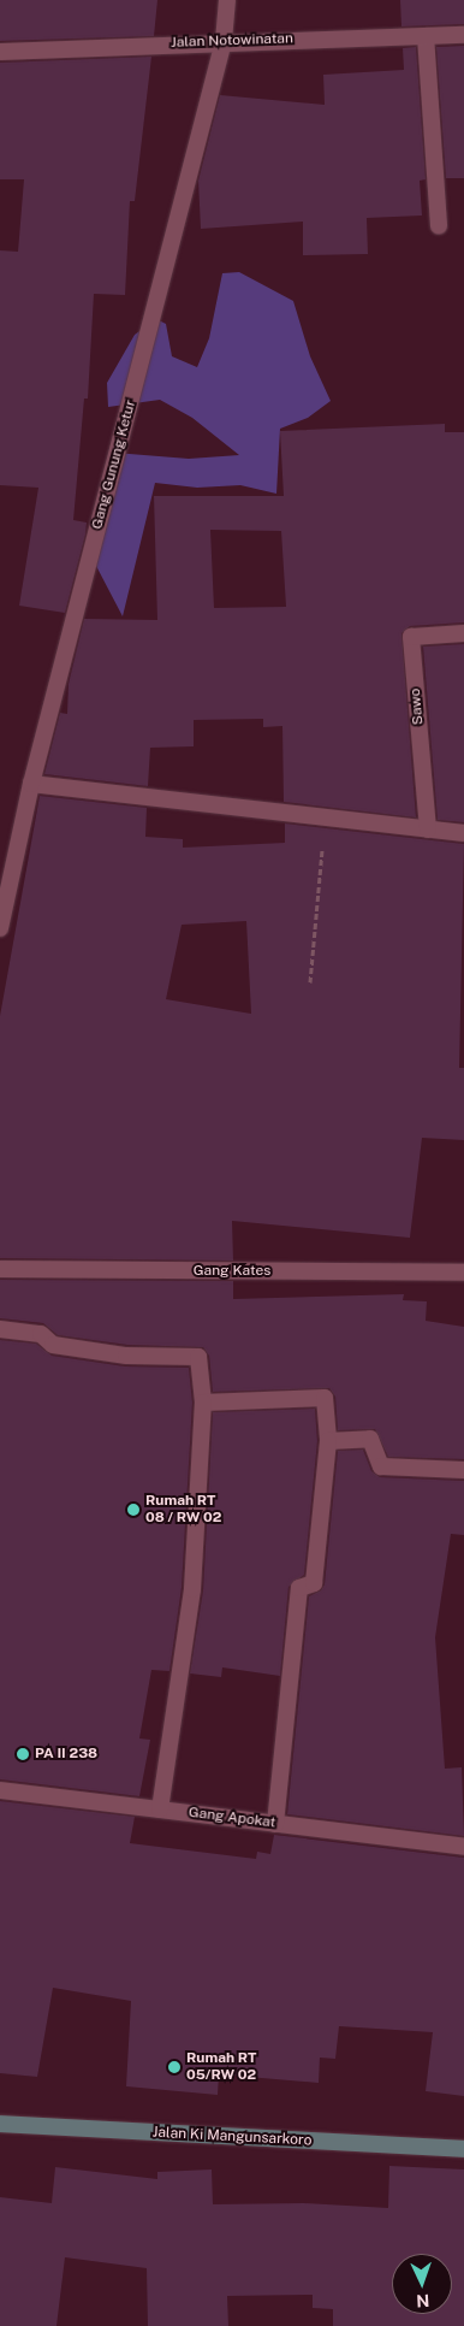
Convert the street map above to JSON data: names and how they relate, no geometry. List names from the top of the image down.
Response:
{
  "streets": {
    "main road": ["Jalan Ki Mangunsarkoro"],
    "street": [
      "Jalan Notowinatan",
      "Gang Gunung Ketur",
      "Sawo",
      "Gang Kates",
      "Gang Apokat"
    ]
  },
  "crossings": [
    ["Jalan Notowinatan", "Gang Gunung Ketur"]
  ],
  "places": ["Rumah RT 08 / RW 02", "PA II 238", "Rumah RT 05/RW 02"],
  "north": "bottom"
}
